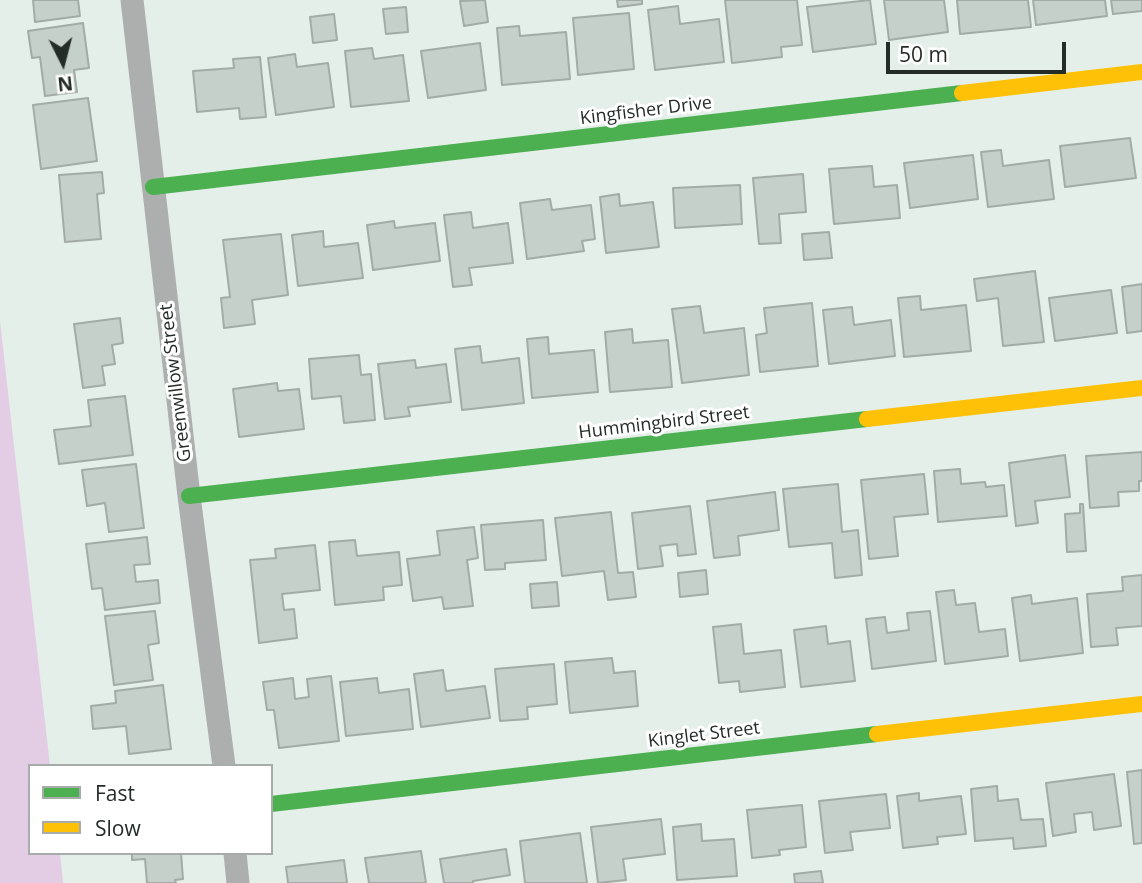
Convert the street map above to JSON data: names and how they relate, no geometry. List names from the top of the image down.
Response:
{
  "streets": {
    "street": [
      "Kingfisher Drive",
      "Greenwillow Street",
      "Hummingbird Street",
      "Kinglet Street"
    ]
  },
  "crossings": [
    ["Kingfisher Drive", "Greenwillow Street"],
    ["Greenwillow Street", "Hummingbird Street"]
  ],
  "legend": ["Fast", "Slow"],
  "scale_bar": "50 m",
  "north": "bottom"
}
